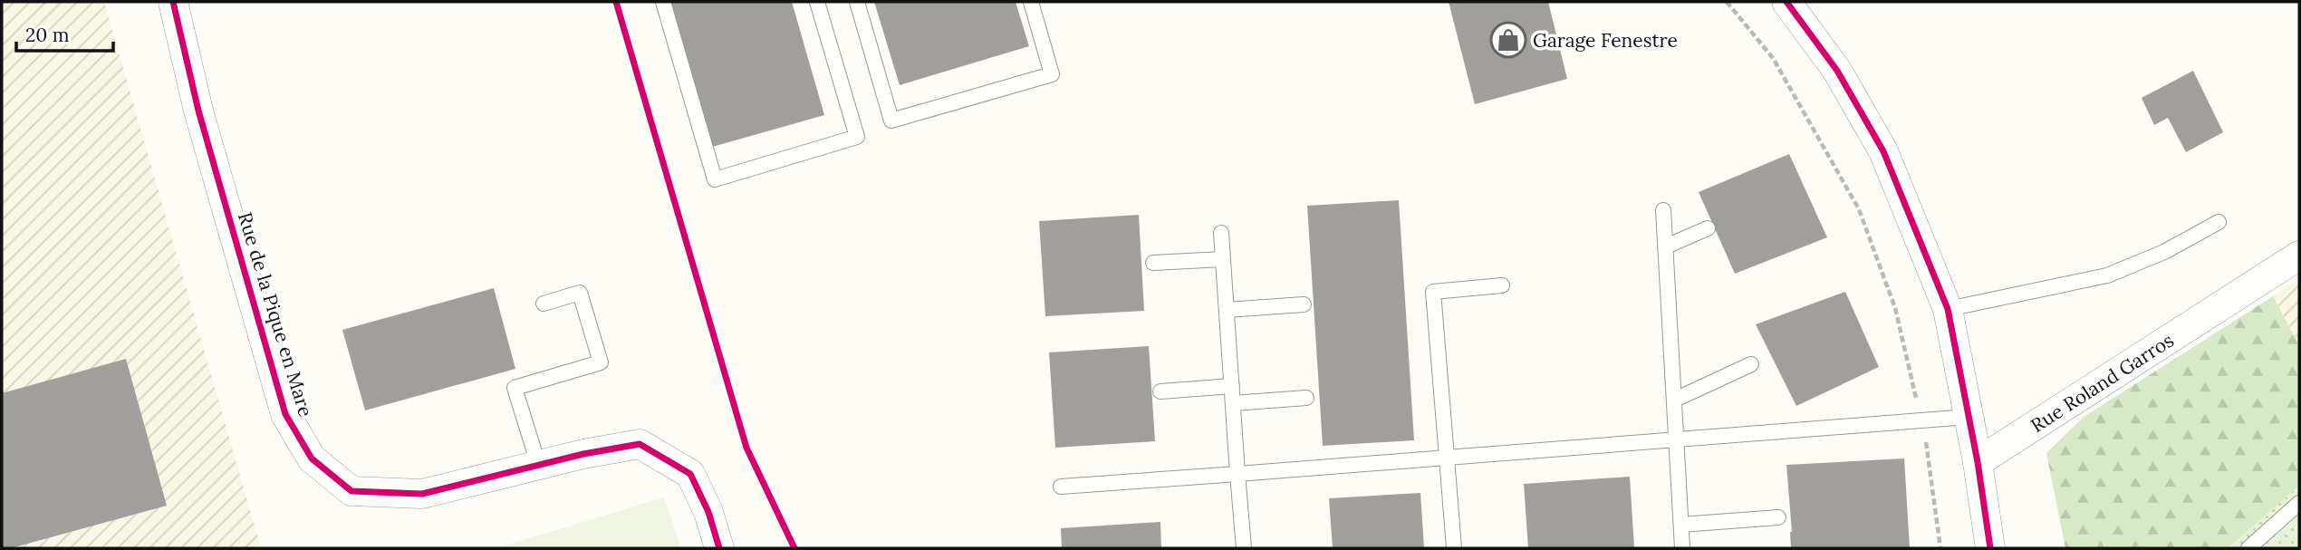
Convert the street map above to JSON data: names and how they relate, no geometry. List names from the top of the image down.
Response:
{
  "streets": {
    "street": ["Rue de la Pique en Mare", "Rue Roland Garros"]
  },
  "places": {
    "shop": ["Garage Fenestre"]
  },
  "scale_bar": "20 m"
}
